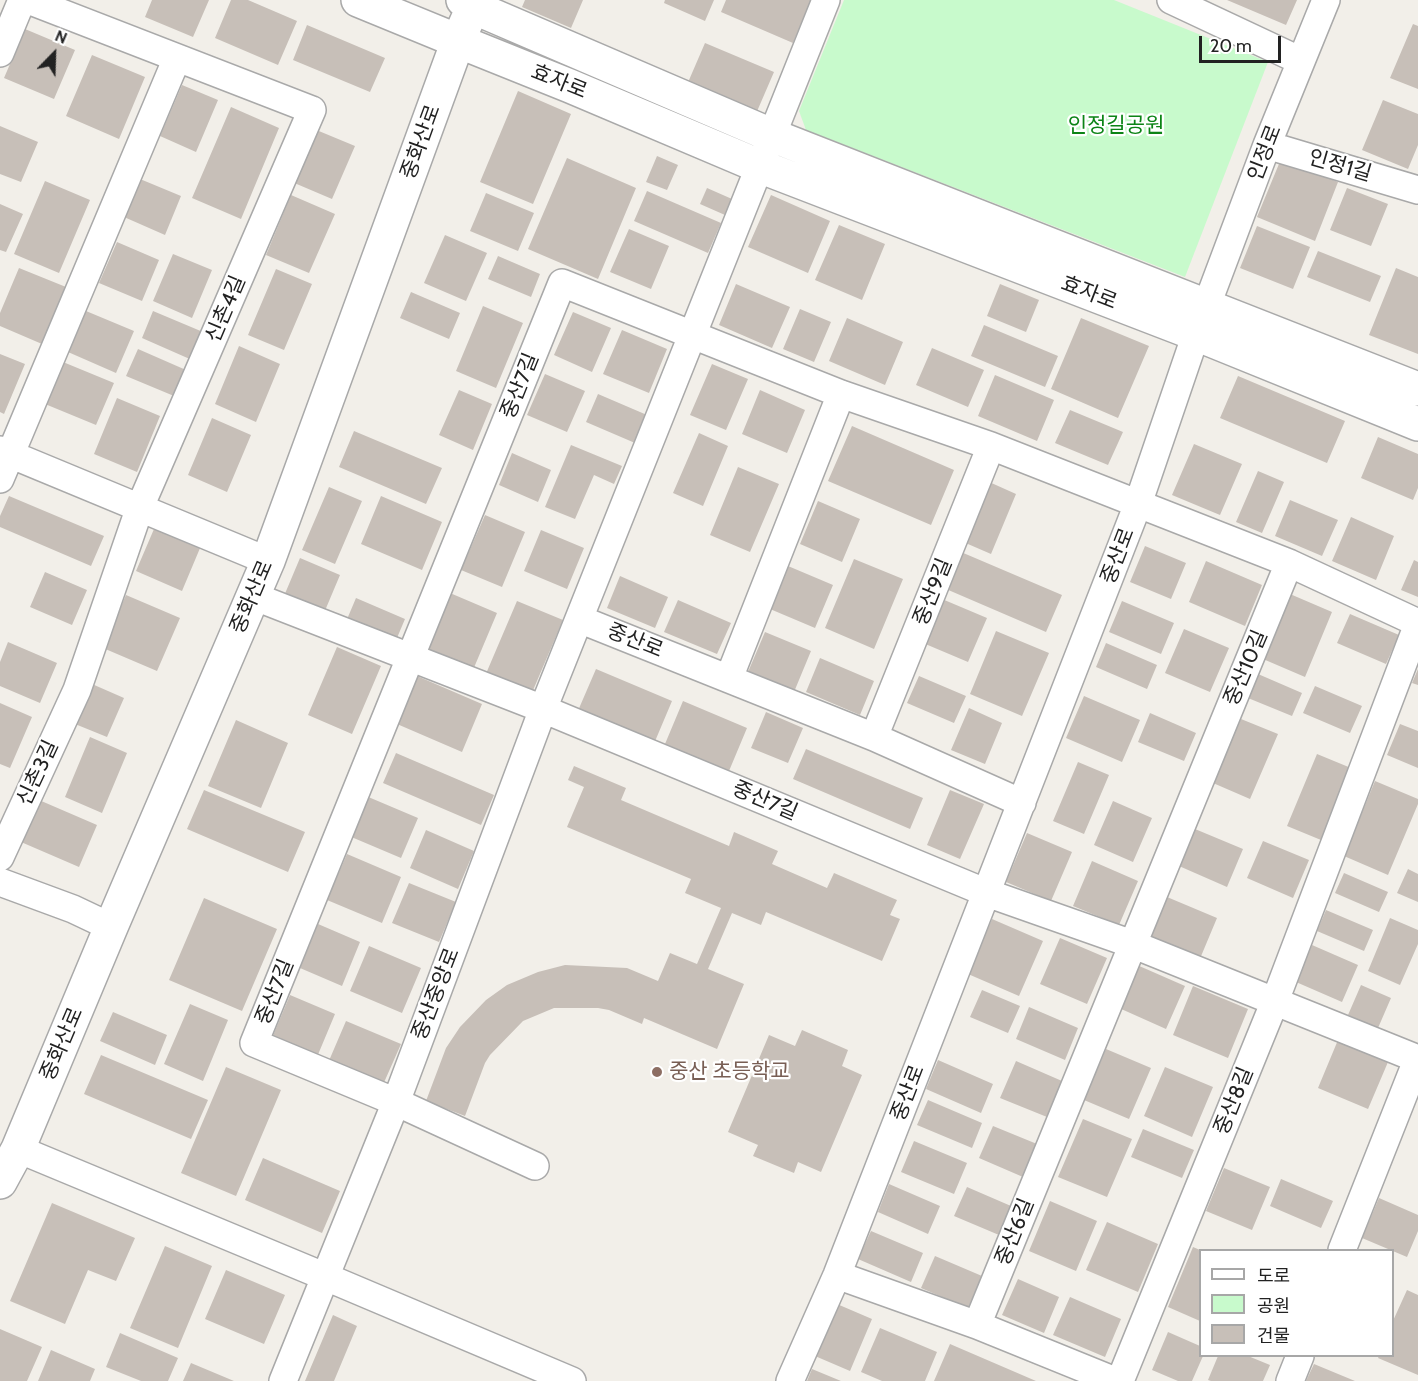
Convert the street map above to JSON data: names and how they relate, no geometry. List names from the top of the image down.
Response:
{
  "streets": {
    "street": [
      "효자로",
      "중화산로",
      "인정로",
      "인정1길",
      "신촌4길",
      "중산7길",
      "중산로",
      "중산9길",
      "중산10길",
      "신촌3길",
      "중산중앙로",
      "중산8길",
      "중산6길"
    ]
  },
  "crossings": [
    ["효자로", "중화산로"],
    ["효자로", "인정로"],
    ["효자로", "중산로"],
    ["중화산로", "중산7길"],
    ["인정로", "인정1길"],
    ["인정로", "중산로"],
    ["신촌4길", "신촌3길"],
    ["중산7길", "중산로"],
    ["중산7길", "중산중앙로"],
    ["중산로", "중산9길"],
    ["중산10길", "중산6길"]
  ],
  "parks": ["인정길공원"],
  "places": ["중산 초등학교"],
  "legend": ["도로", "공원", "건물"],
  "scale_bar": "20 m",
  "north": "top right"
}
